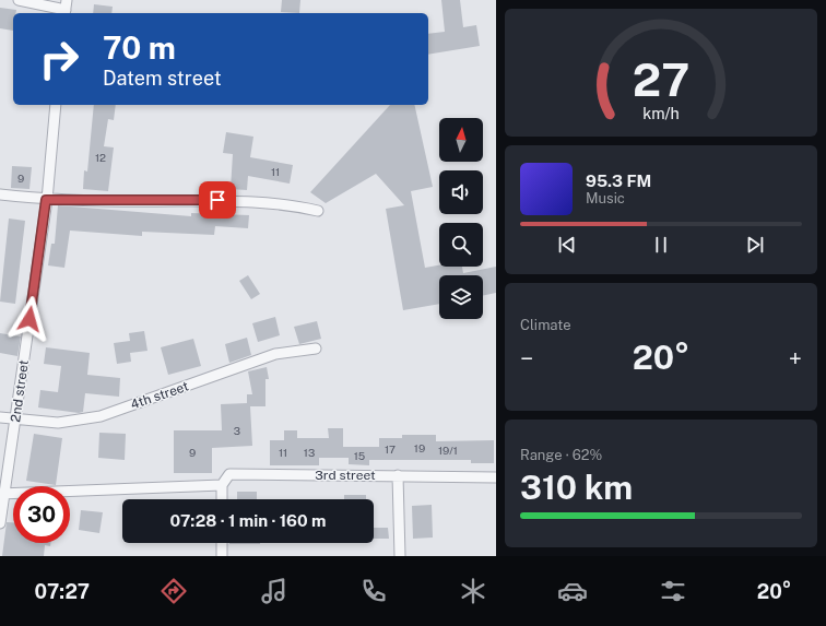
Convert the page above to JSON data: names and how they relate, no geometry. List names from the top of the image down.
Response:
{
  "streets": {
    "street": ["2nd street", "4th street", "3rd street"]
  },
  "crossings": [
    ["2nd street", "4th street"]
  ],
  "house_numbers": [
    "12",
    "11",
    "9",
    "3",
    "19",
    "17",
    "19/1",
    "9",
    "11",
    "13",
    "15"
  ],
  "north": "top",
  "page": {
    "turn": ["70 m", "Datem street"],
    "song": ["95.3 FM", "Music"],
    "tile": [
      "Climate",
      ["Range · 62%", "310 km"]
    ],
    "heat": ["−", "20°", "+"],
    "limit": "30",
    "trip": "07:28 · 1 min · 160 m",
    "tabs": ["07:27", "20°"],
    "gauge": ["27", "km/h"]
  }
}
